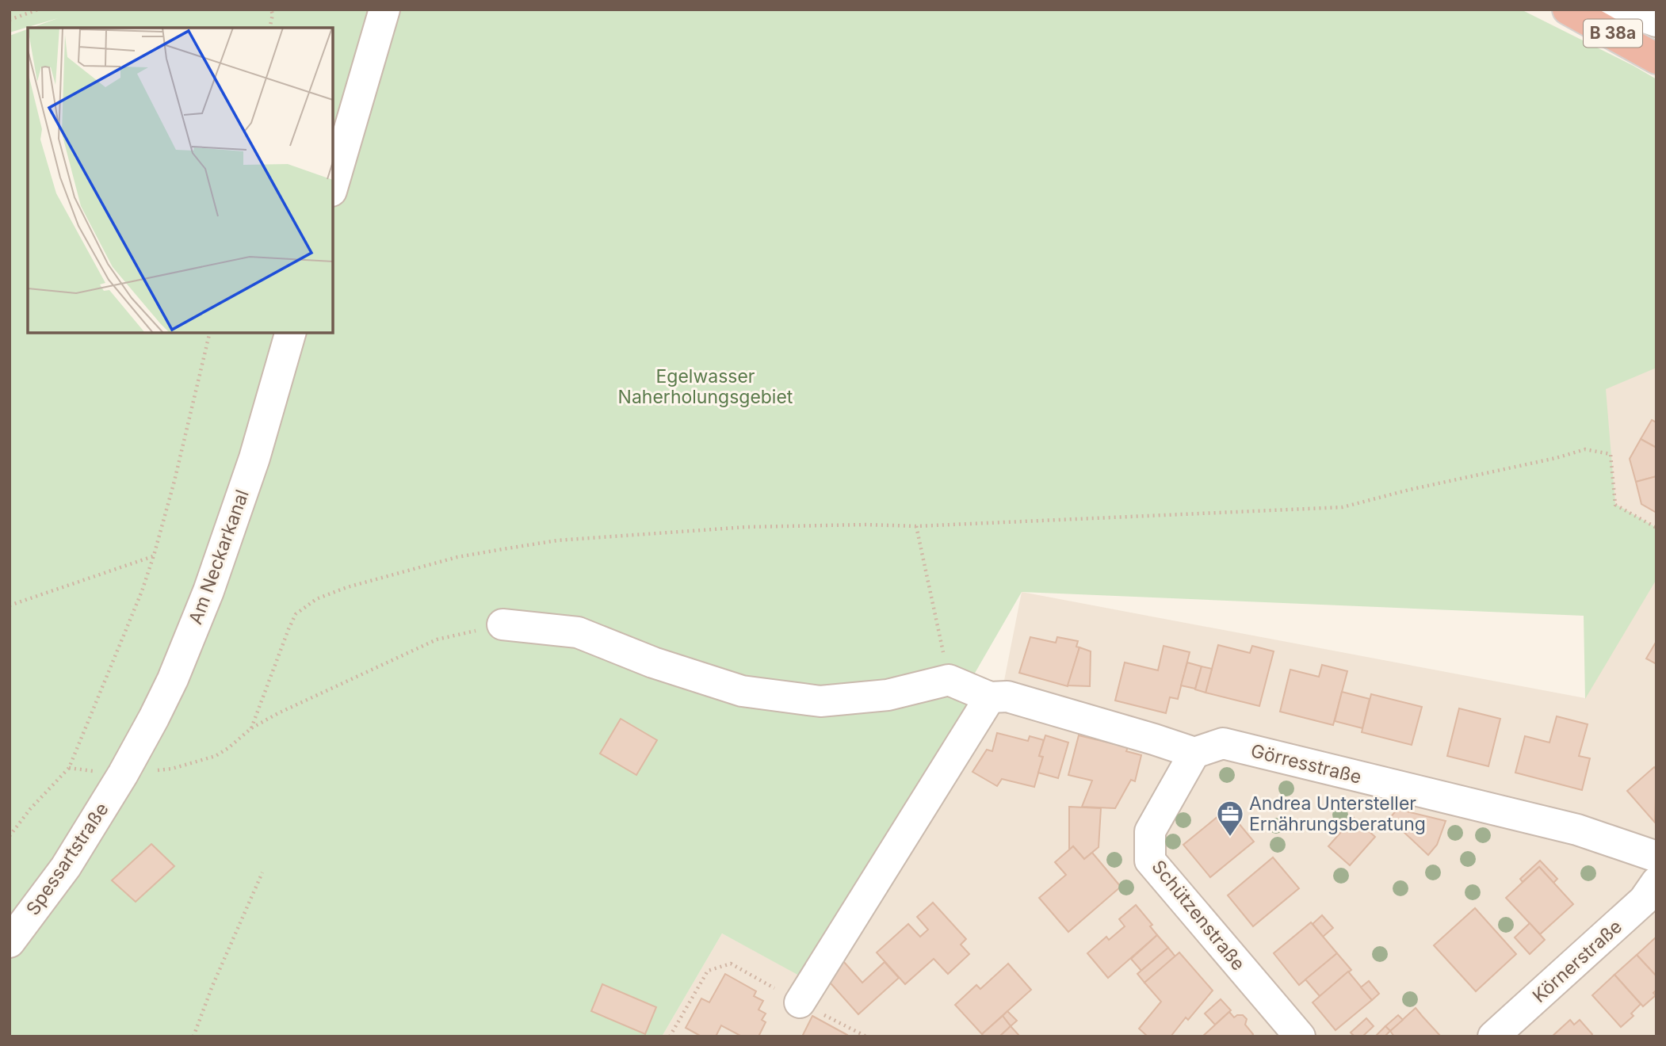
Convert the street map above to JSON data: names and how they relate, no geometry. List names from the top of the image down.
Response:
{
  "streets": {
    "highway": ["B 38a"],
    "street": [
      "Am Neckarkanal",
      "Görresstraße",
      "Spessartstraße",
      "Schützenstraße",
      "Körnerstraße"
    ]
  },
  "crossings": [
    ["Am Neckarkanal", "Spessartstraße"],
    ["Görresstraße", "Schützenstraße"]
  ],
  "parks": ["Egelwasser Naherholungsgebiet"],
  "places": {
    "office": ["Andrea Untersteller Ernährungsberatung"]
  }
}
